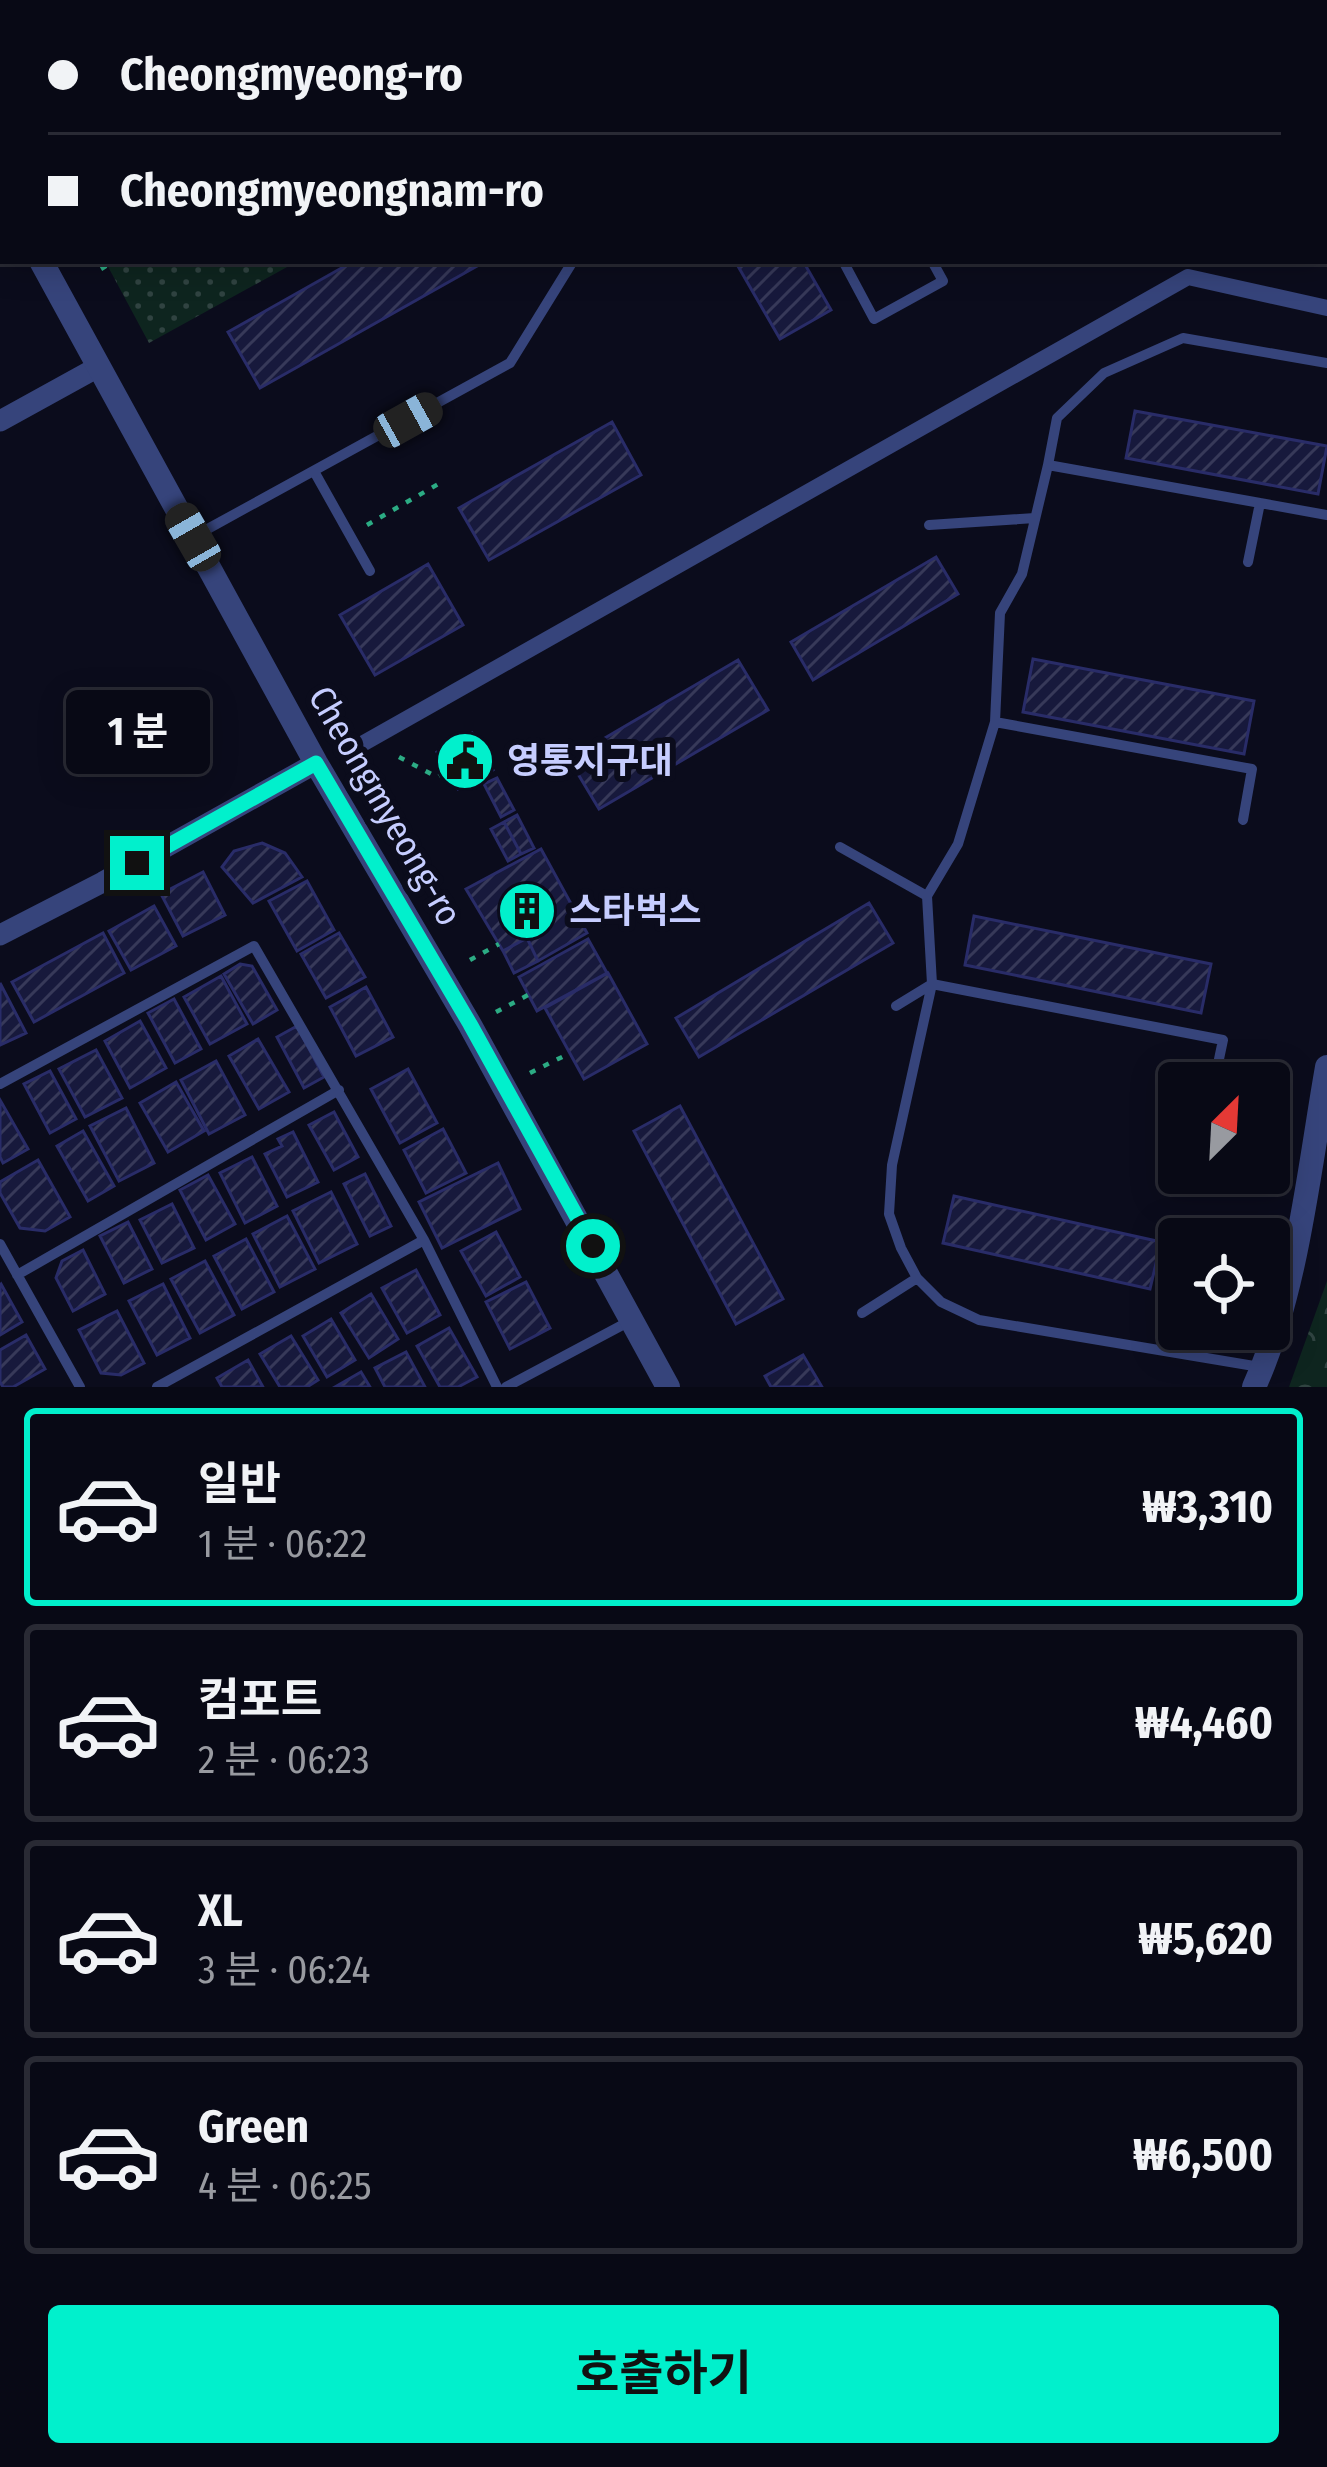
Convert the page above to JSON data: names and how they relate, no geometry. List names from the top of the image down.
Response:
{
  "streets": {
    "street": ["Cheongmyeong-ro"]
  },
  "places": {
    "public building": ["영통지구대"],
    "building": ["스타벅스"]
  },
  "north": "top right",
  "page": {
    "banner": ["Cheongmyeong-ro", "Cheongmyeongnam-ro"],
    "bubble": "1 분",
    "list": [
      {
        "name": "일반",
        "note": "1 분 · 06:22",
        "value": "₩3,310"
      },
      {
        "name": "컴포트",
        "note": "2 분 · 06:23",
        "value": "₩4,460"
      },
      {
        "name": "XL",
        "note": "3 분 · 06:24",
        "value": "₩5,620"
      },
      {
        "name": "Green",
        "note": "4 분 · 06:25",
        "value": "₩6,500"
      }
    ],
    "buttons": "호출하기"
  }
}
